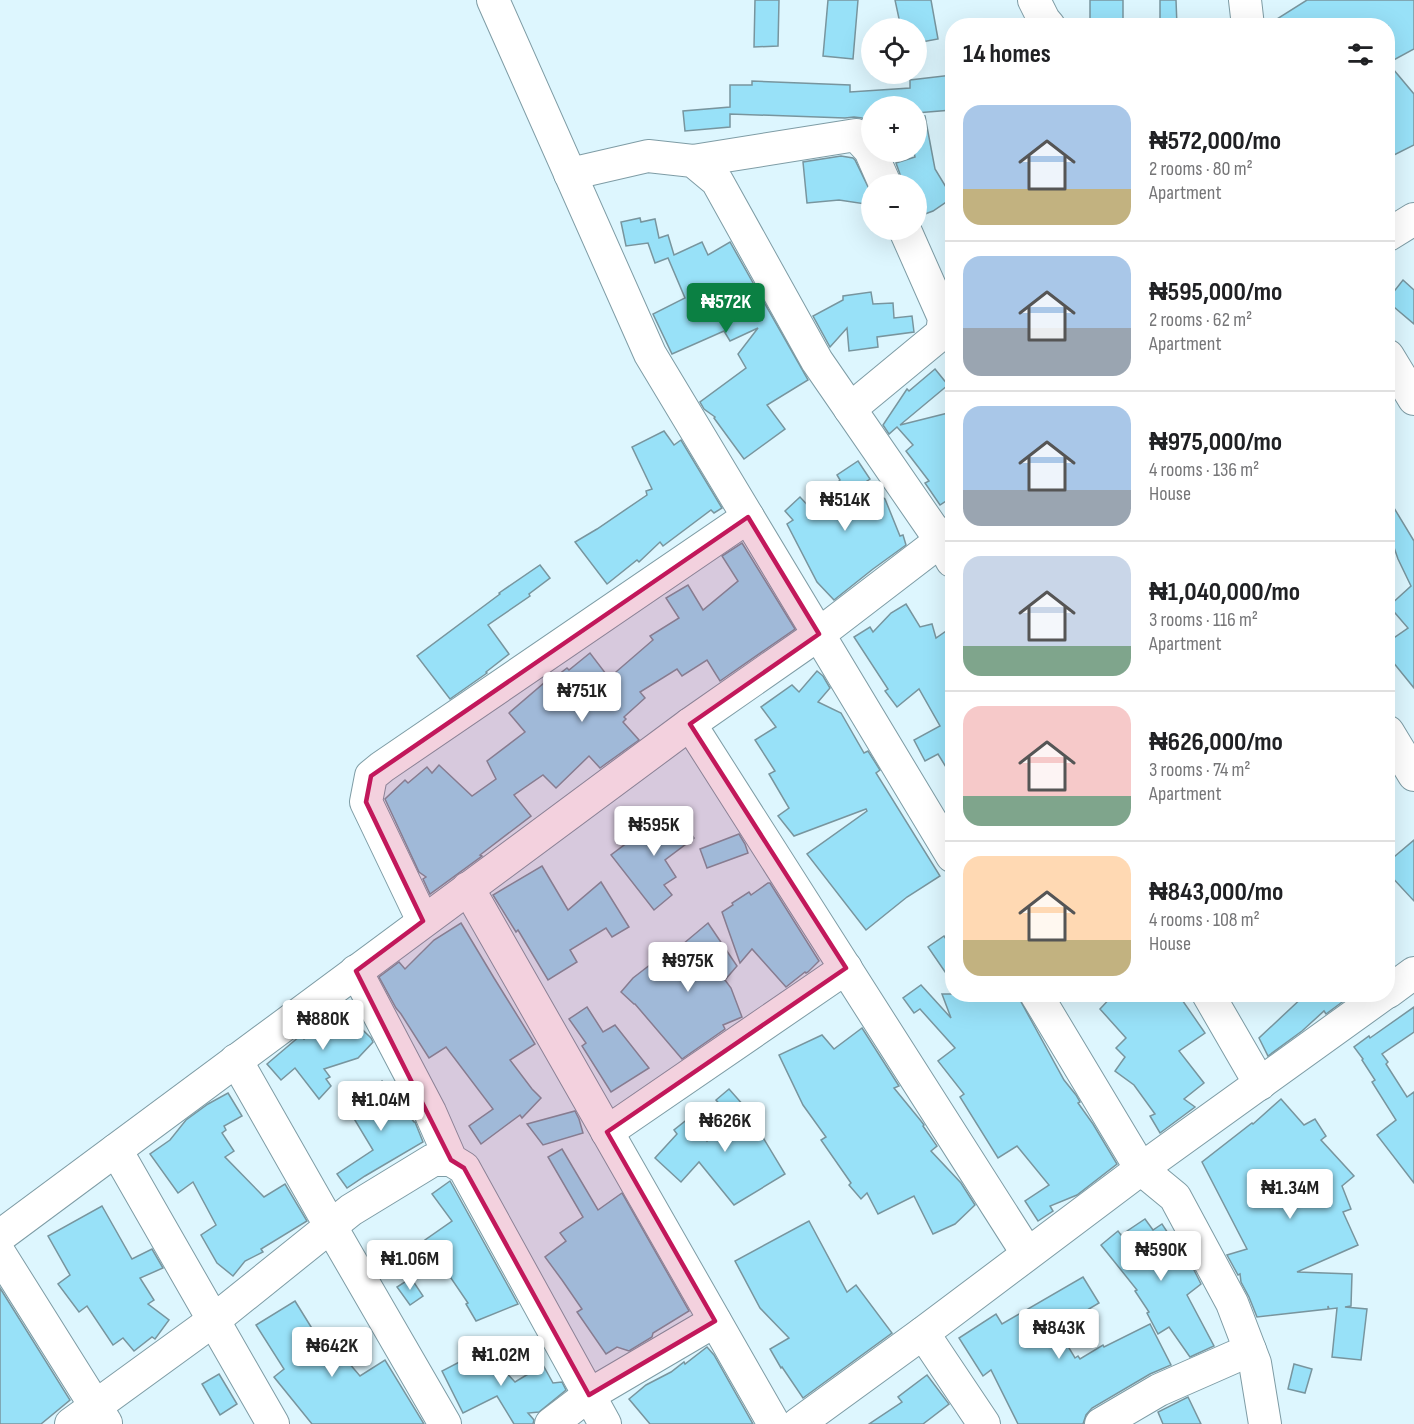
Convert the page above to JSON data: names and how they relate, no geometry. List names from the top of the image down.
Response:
{
  "page": {
    "map_buttons": ["+", "−"],
    "heading": "14 homes",
    "list": [
      {
        "name": "₦572,000/mo",
        "note": "2 rooms · 80 m² · Apartment"
      },
      {
        "name": "₦595,000/mo",
        "note": "2 rooms · 62 m² · Apartment"
      },
      {
        "name": "₦975,000/mo",
        "note": "4 rooms · 136 m² · House"
      },
      {
        "name": "₦1,040,000/mo",
        "note": "3 rooms · 116 m² · Apartment"
      },
      {
        "name": "₦626,000/mo",
        "note": "3 rooms · 74 m² · Apartment"
      },
      {
        "name": "₦843,000/mo",
        "note": "4 rooms · 108 m² · House"
      }
    ],
    "price": [
      "₦572K",
      "₦514K",
      "₦751K",
      "₦595K",
      "₦975K",
      "₦880K",
      "₦1.04M",
      "₦626K",
      "₦1.34M",
      "₦590K",
      "₦1.06M",
      "₦843K",
      "₦642K",
      "₦1.02M"
    ]
  }
}
